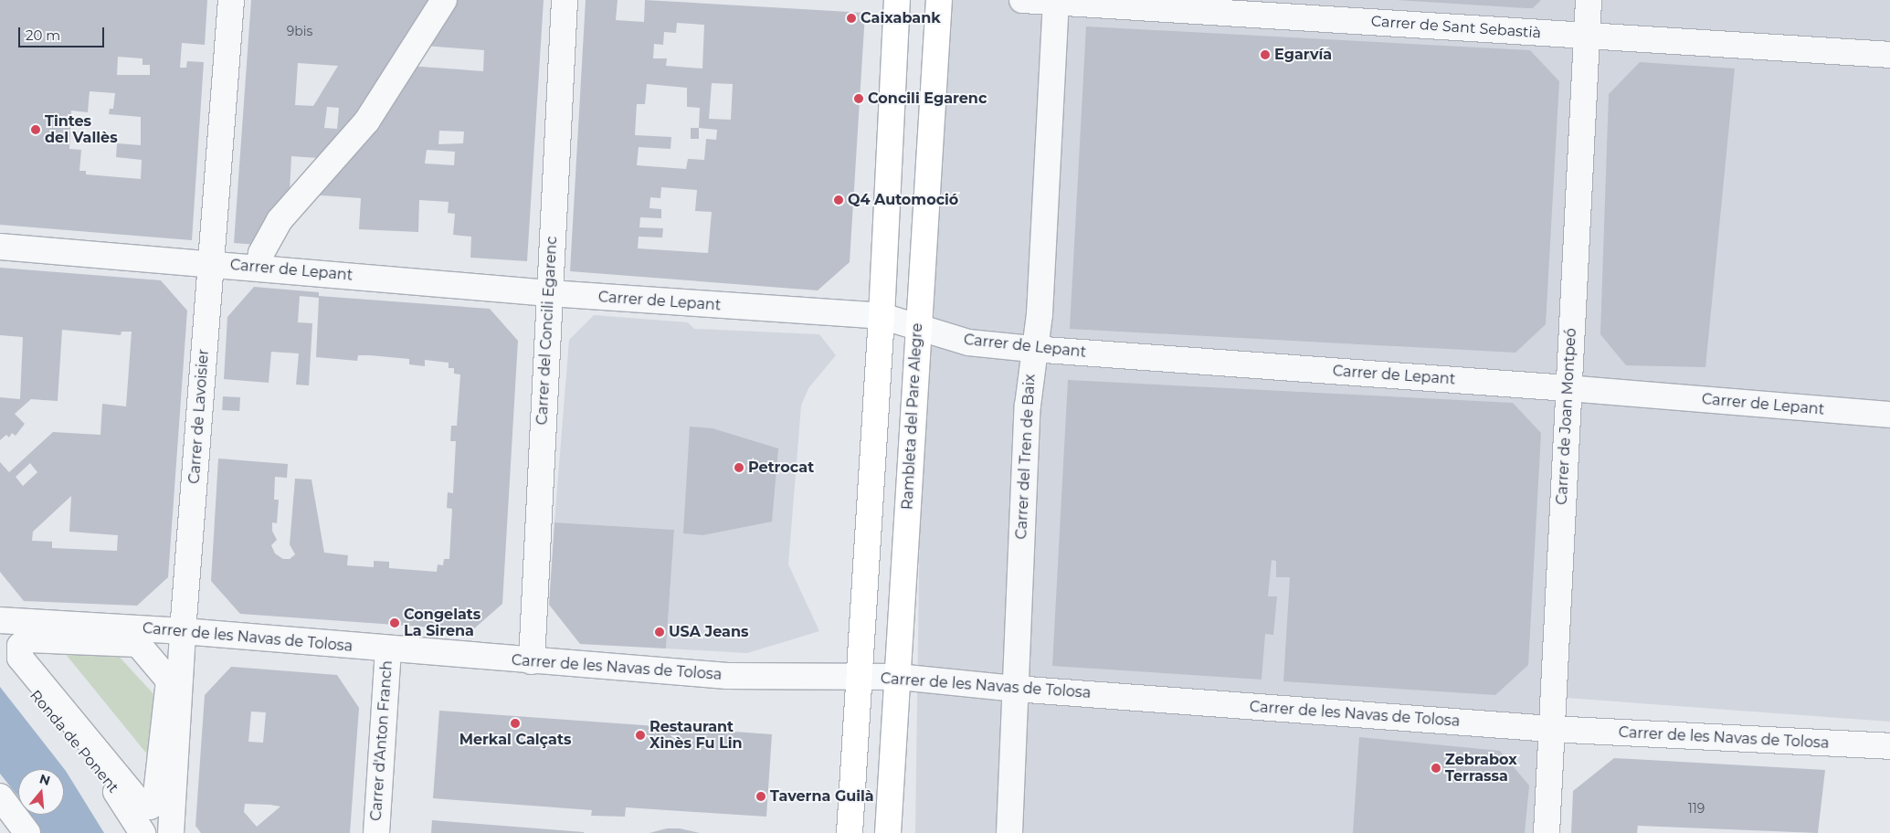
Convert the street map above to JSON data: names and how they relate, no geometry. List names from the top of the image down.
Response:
{
  "streets": {
    "main road": ["Rambleta del Pare Alegre"],
    "street": [
      "Carrer de Sant Sebastià",
      "Carrer de Lepant",
      "Carrer del Concili Egarenc",
      "Carrer de Lavoisier",
      "Carrer de Joan Montpeó",
      "Carrer del Tren de Baix",
      "Carrer de les Navas de Tolosa",
      "Carrer d'Anton Franch",
      "Ronda de Ponent"
    ]
  },
  "crossings": [
    ["Carrer de Sant Sebastià", "Carrer de Joan Montpeó"],
    ["Carrer de Sant Sebastià", "Carrer del Tren de Baix"],
    ["Carrer de Lepant", "Carrer del Concili Egarenc"],
    ["Carrer de Lepant", "Carrer de Lavoisier"],
    ["Carrer de Lepant", "Rambleta del Pare Alegre"],
    ["Carrer de Lepant", "Carrer de Joan Montpeó"],
    ["Carrer de Lepant", "Carrer del Tren de Baix"],
    ["Carrer del Concili Egarenc", "Carrer de les Navas de Tolosa"],
    ["Carrer de Lavoisier", "Carrer de les Navas de Tolosa"],
    ["Rambleta del Pare Alegre", "Carrer de les Navas de Tolosa"],
    ["Carrer de Joan Montpeó", "Carrer de les Navas de Tolosa"],
    ["Carrer del Tren de Baix", "Carrer de les Navas de Tolosa"],
    ["Carrer de les Navas de Tolosa", "Carrer d'Anton Franch"]
  ],
  "places": [
    "Caixabank",
    "Egarvía",
    "Concili Egarenc",
    "Tintes del Vallès",
    "Q4 Automoció",
    "Petrocat",
    "Congelats La Sirena",
    "USA Jeans",
    "Merkal Calçats",
    "Restaurant Xinès Fu Lin",
    "Zebrabox Terrassa",
    "Taverna Guilà"
  ],
  "house_numbers": ["9bis", "119"],
  "scale_bar": "20 m",
  "north": "top"
}
